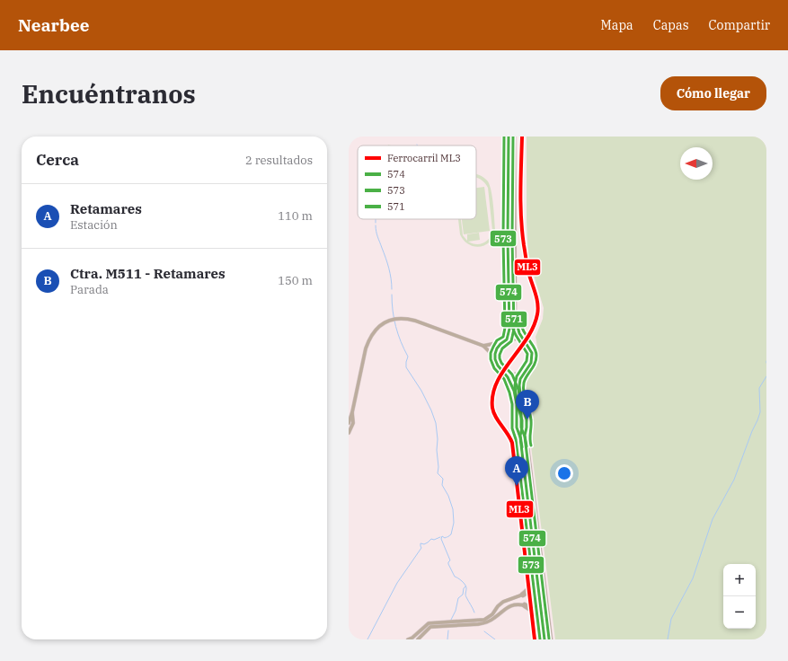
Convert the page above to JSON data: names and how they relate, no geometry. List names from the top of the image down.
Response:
{
  "lines": [
    "rail line ML3",
    "transit line 574",
    "transit line 573",
    "transit line 571"
  ],
  "legend": [
    "Ferrocarril ML3",
    "574",
    "573",
    "571"
  ],
  "north": "left",
  "page": {
    "header": "Nearbee",
    "nav": ["Mapa", "Capas", "Compartir"],
    "buttons": "Cómo llegar",
    "title": "Encuéntranos",
    "heading": ["Cerca", "2 resultados"],
    "list": [
      {
        "mark": "A",
        "name": "Retamares",
        "note": "Estación",
        "value": "110 m"
      },
      {
        "mark": "B",
        "name": "Ctra. M511 - Retamares",
        "note": "Parada",
        "value": "150 m"
      }
    ],
    "pins": ["B", "A"],
    "map_buttons": ["+", "−"]
  }
}
